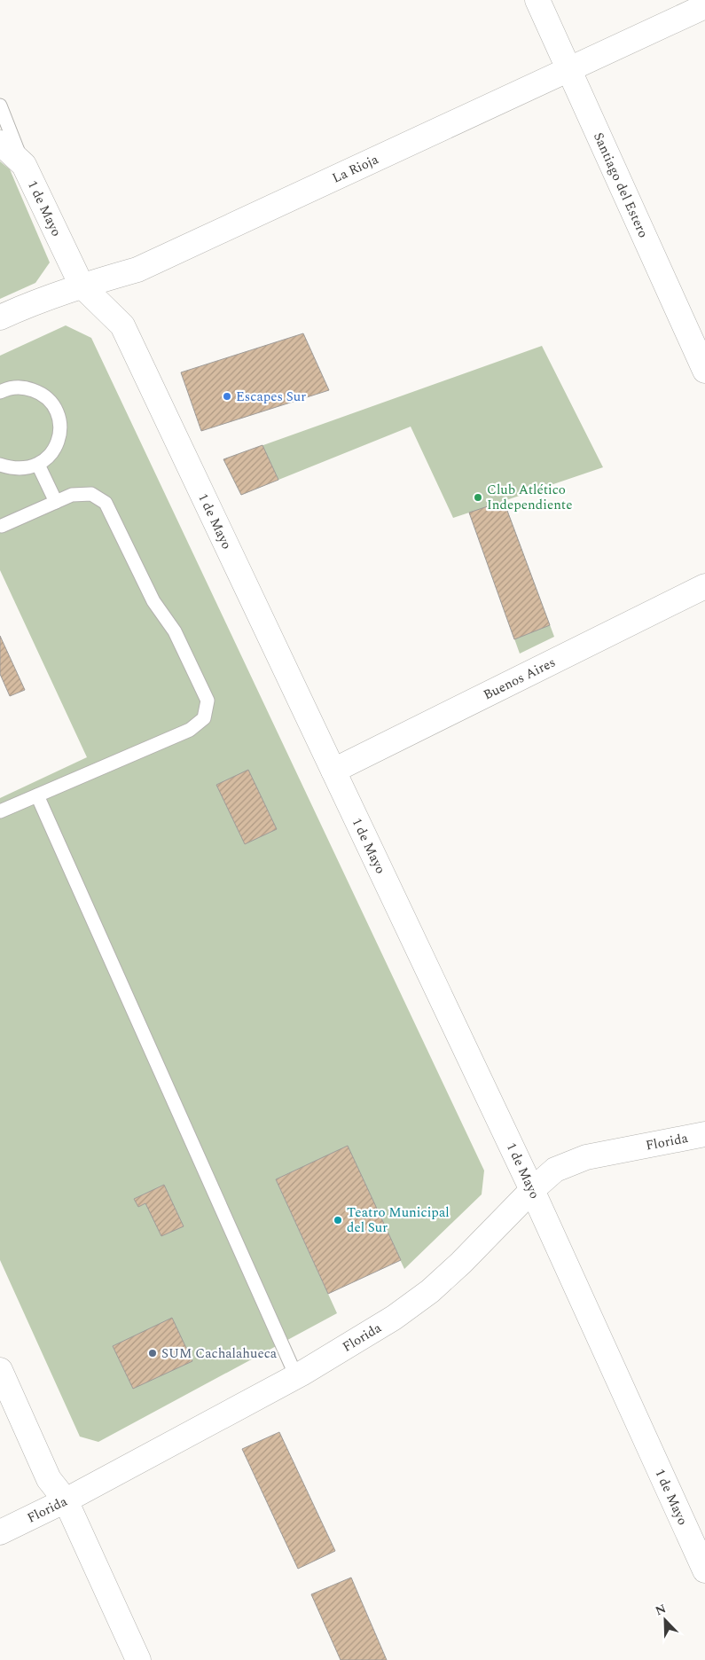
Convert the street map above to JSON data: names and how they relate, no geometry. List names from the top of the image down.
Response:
{
  "streets": {
    "street": [
      "La Rioja",
      "Santiago del Estero",
      "1 de Mayo",
      "Buenos Aires",
      "Florida"
    ]
  },
  "crossings": [
    ["La Rioja", "Santiago del Estero"],
    ["La Rioja", "1 de Mayo"],
    ["1 de Mayo", "Buenos Aires"],
    ["1 de Mayo", "Florida"]
  ],
  "places": [
    "Escapes Sur",
    "Club Atlético Independiente",
    "Teatro Municipal del Sur",
    "SUM Cachalahueca"
  ],
  "north": "top left"
}
